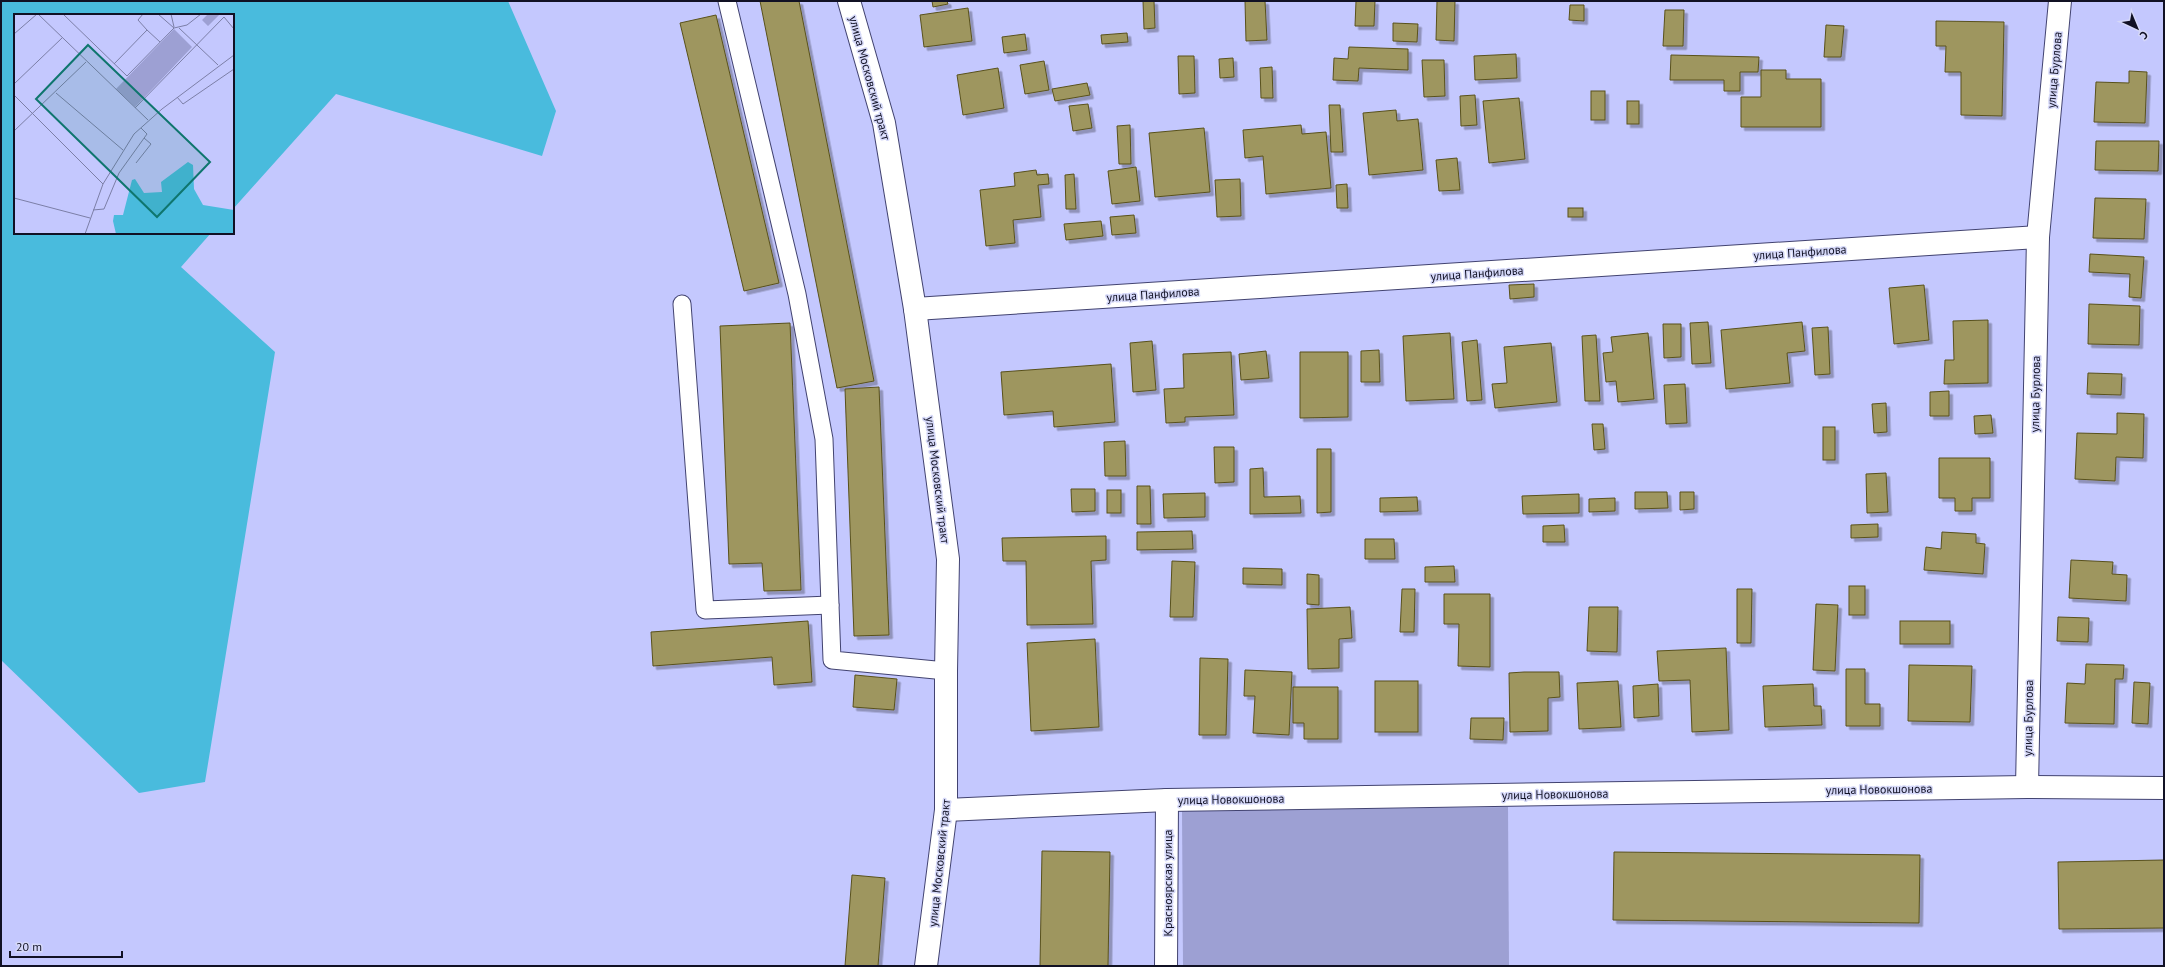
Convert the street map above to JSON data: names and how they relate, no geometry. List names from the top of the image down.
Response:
{
  "streets": {
    "street": [
      "улица Бурлова",
      "улица Московский тракт",
      "улица Панфилова",
      "улица Новокшонова",
      "Красноярская улица"
    ]
  },
  "crossings": [
    ["улица Бурлова", "улица Панфилова"],
    ["улица Бурлова", "улица Новокшонова"],
    ["улица Московский тракт", "улица Панфилова"],
    ["улица Московский тракт", "улица Новокшонова"],
    ["улица Новокшонова", "Красноярская улица"]
  ],
  "scale_bar": "20 m",
  "north": "bottom right"
}
